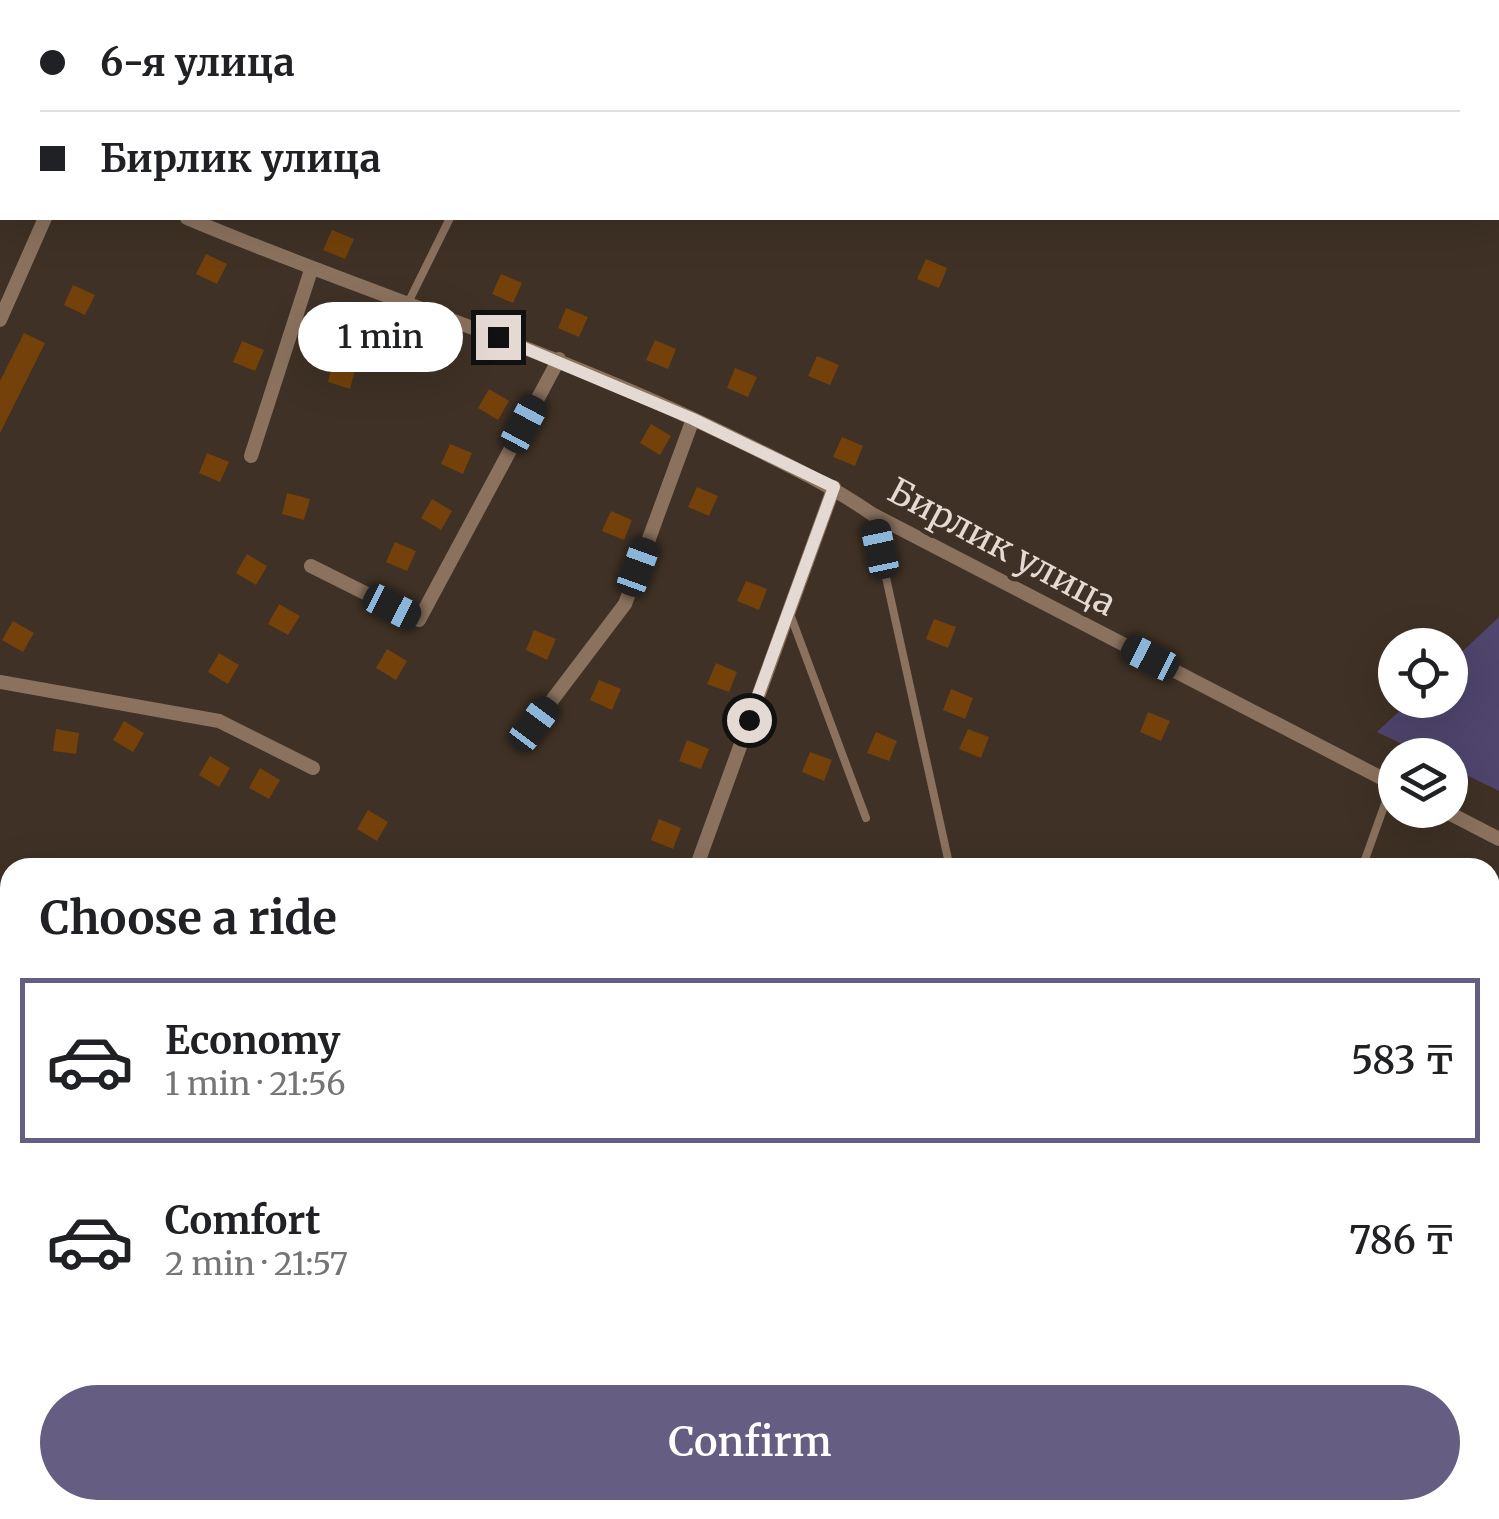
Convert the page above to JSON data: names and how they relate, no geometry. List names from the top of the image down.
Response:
{
  "streets": {
    "street": ["Бирлик улица"]
  },
  "page": {
    "banner": ["6-я улица", "Бирлик улица"],
    "bubble": "1 min",
    "heading": "Choose a ride",
    "list": [
      {
        "name": "Economy",
        "note": "1 min · 21:56",
        "value": "583 ₸"
      },
      {
        "name": "Comfort",
        "note": "2 min · 21:57",
        "value": "786 ₸"
      }
    ],
    "buttons": "Confirm"
  }
}
